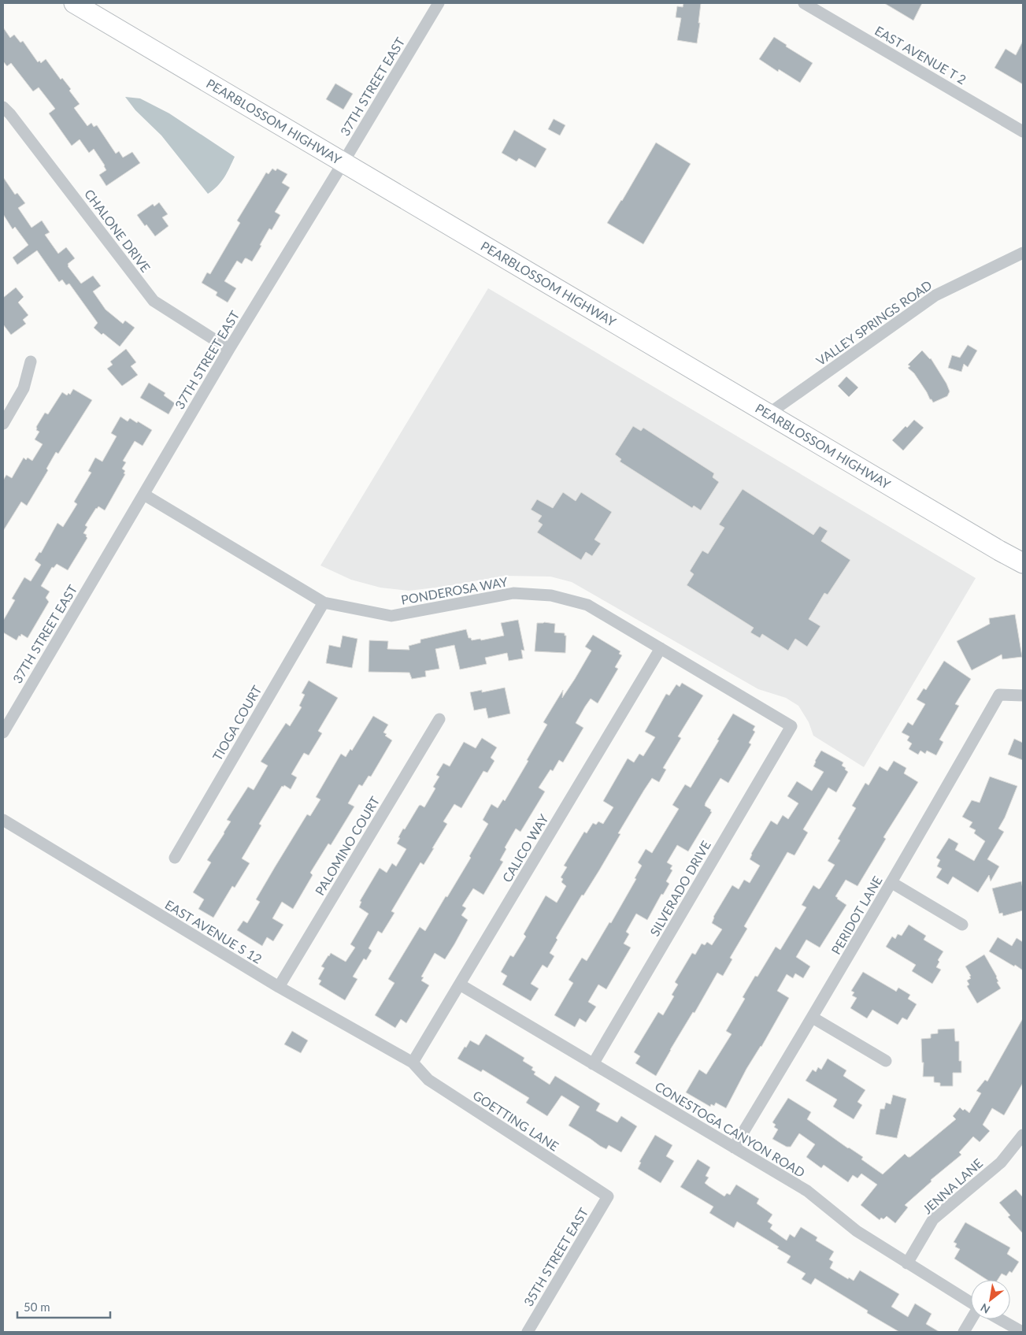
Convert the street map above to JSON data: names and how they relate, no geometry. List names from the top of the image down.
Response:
{
  "streets": {
    "main road": ["PEARBLOSSOM HIGHWAY"],
    "street": [
      "EAST AVENUE T 2",
      "37TH STREET EAST",
      "CHALONE DRIVE",
      "VALLEY SPRINGS ROAD",
      "PONDEROSA WAY",
      "TIOGA COURT",
      "PALOMINO COURT",
      "CALICO WAY",
      "SILVERADO DRIVE",
      "PERIDOT LANE",
      "EAST AVENUE S 12",
      "GOETTING LANE",
      "CONESTOGA CANYON ROAD",
      "JENNA LANE",
      "35TH STREET EAST"
    ]
  },
  "crossings": [
    ["37TH STREET EAST", "PEARBLOSSOM HIGHWAY"],
    ["37TH STREET EAST", "CHALONE DRIVE"],
    ["37TH STREET EAST", "PONDEROSA WAY"],
    ["PEARBLOSSOM HIGHWAY", "VALLEY SPRINGS ROAD"],
    ["PONDEROSA WAY", "TIOGA COURT"],
    ["PONDEROSA WAY", "CALICO WAY"],
    ["PONDEROSA WAY", "SILVERADO DRIVE"],
    ["PALOMINO COURT", "EAST AVENUE S 12"],
    ["CALICO WAY", "EAST AVENUE S 12"],
    ["CALICO WAY", "GOETTING LANE"],
    ["CALICO WAY", "CONESTOGA CANYON ROAD"],
    ["SILVERADO DRIVE", "CONESTOGA CANYON ROAD"],
    ["PERIDOT LANE", "CONESTOGA CANYON ROAD"],
    ["EAST AVENUE S 12", "GOETTING LANE"],
    ["GOETTING LANE", "35TH STREET EAST"],
    ["CONESTOGA CANYON ROAD", "JENNA LANE"]
  ],
  "scale_bar": "50 m",
  "north": "bottom left"
}
